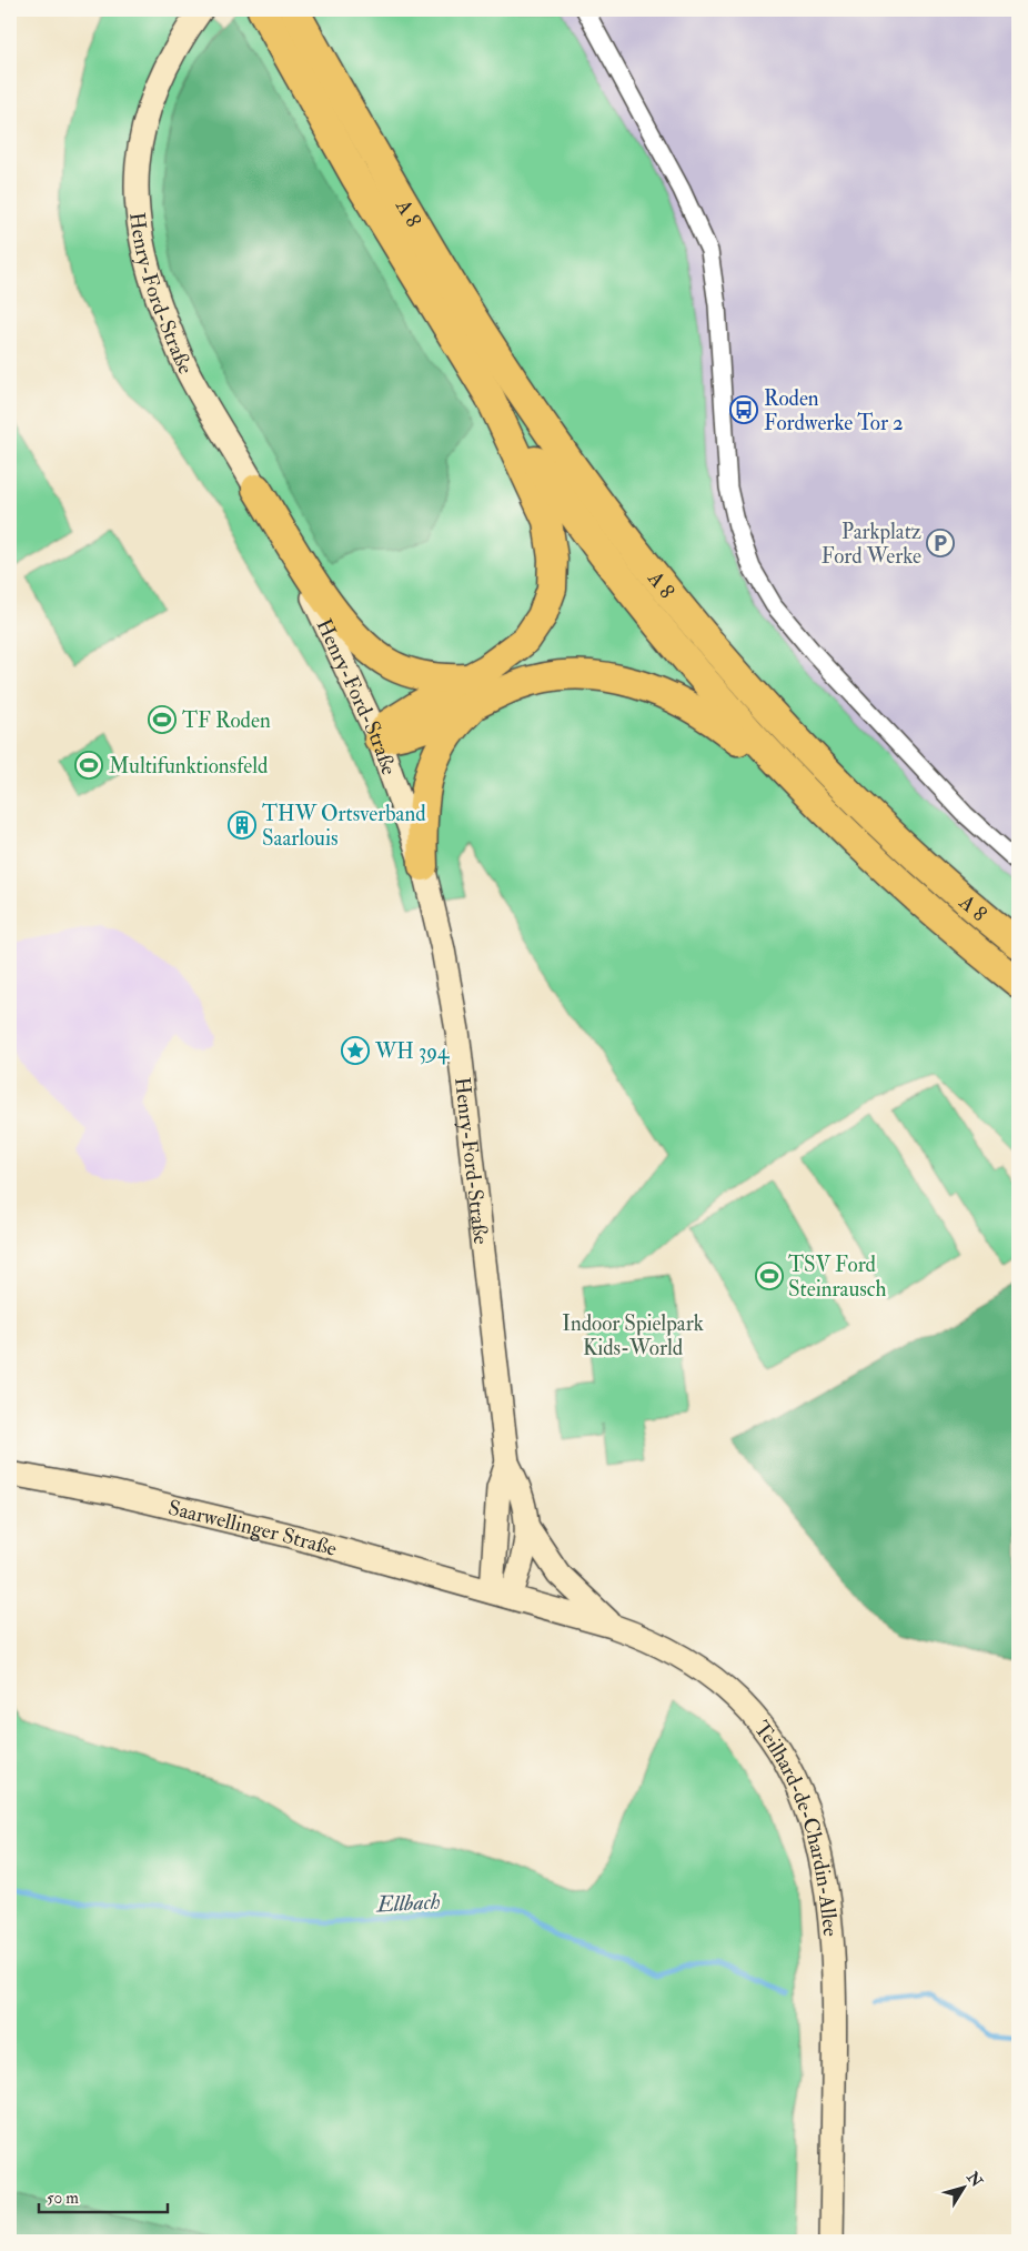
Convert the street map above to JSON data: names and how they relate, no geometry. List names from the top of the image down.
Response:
{
  "streets": {
    "highway": ["A 8"],
    "street": ["Henry-Ford-Straße", "Saarwellinger Straße", "Teilhard-de-Chardin-Allee"]
  },
  "crossings": [
    ["Henry-Ford-Straße", "Saarwellinger Straße"],
    ["Henry-Ford-Straße", "Teilhard-de-Chardin-Allee"],
    ["Saarwellinger Straße", "Teilhard-de-Chardin-Allee"]
  ],
  "water": ["Ellbach"],
  "parks": ["Indoor Spielpark Kids-World"],
  "places": {
    "bus stop": ["Roden Fordwerke Tor 2"],
    "parking": ["Parkplatz Ford Werke"],
    "sports": ["TF Roden", "Multifunktionsfeld", "TSV Ford Steinrausch"],
    "building": ["THW Ortsverband Saarlouis"],
    "place": ["WH 394"]
  },
  "scale_bar": "50 m",
  "north": "top right"
}
